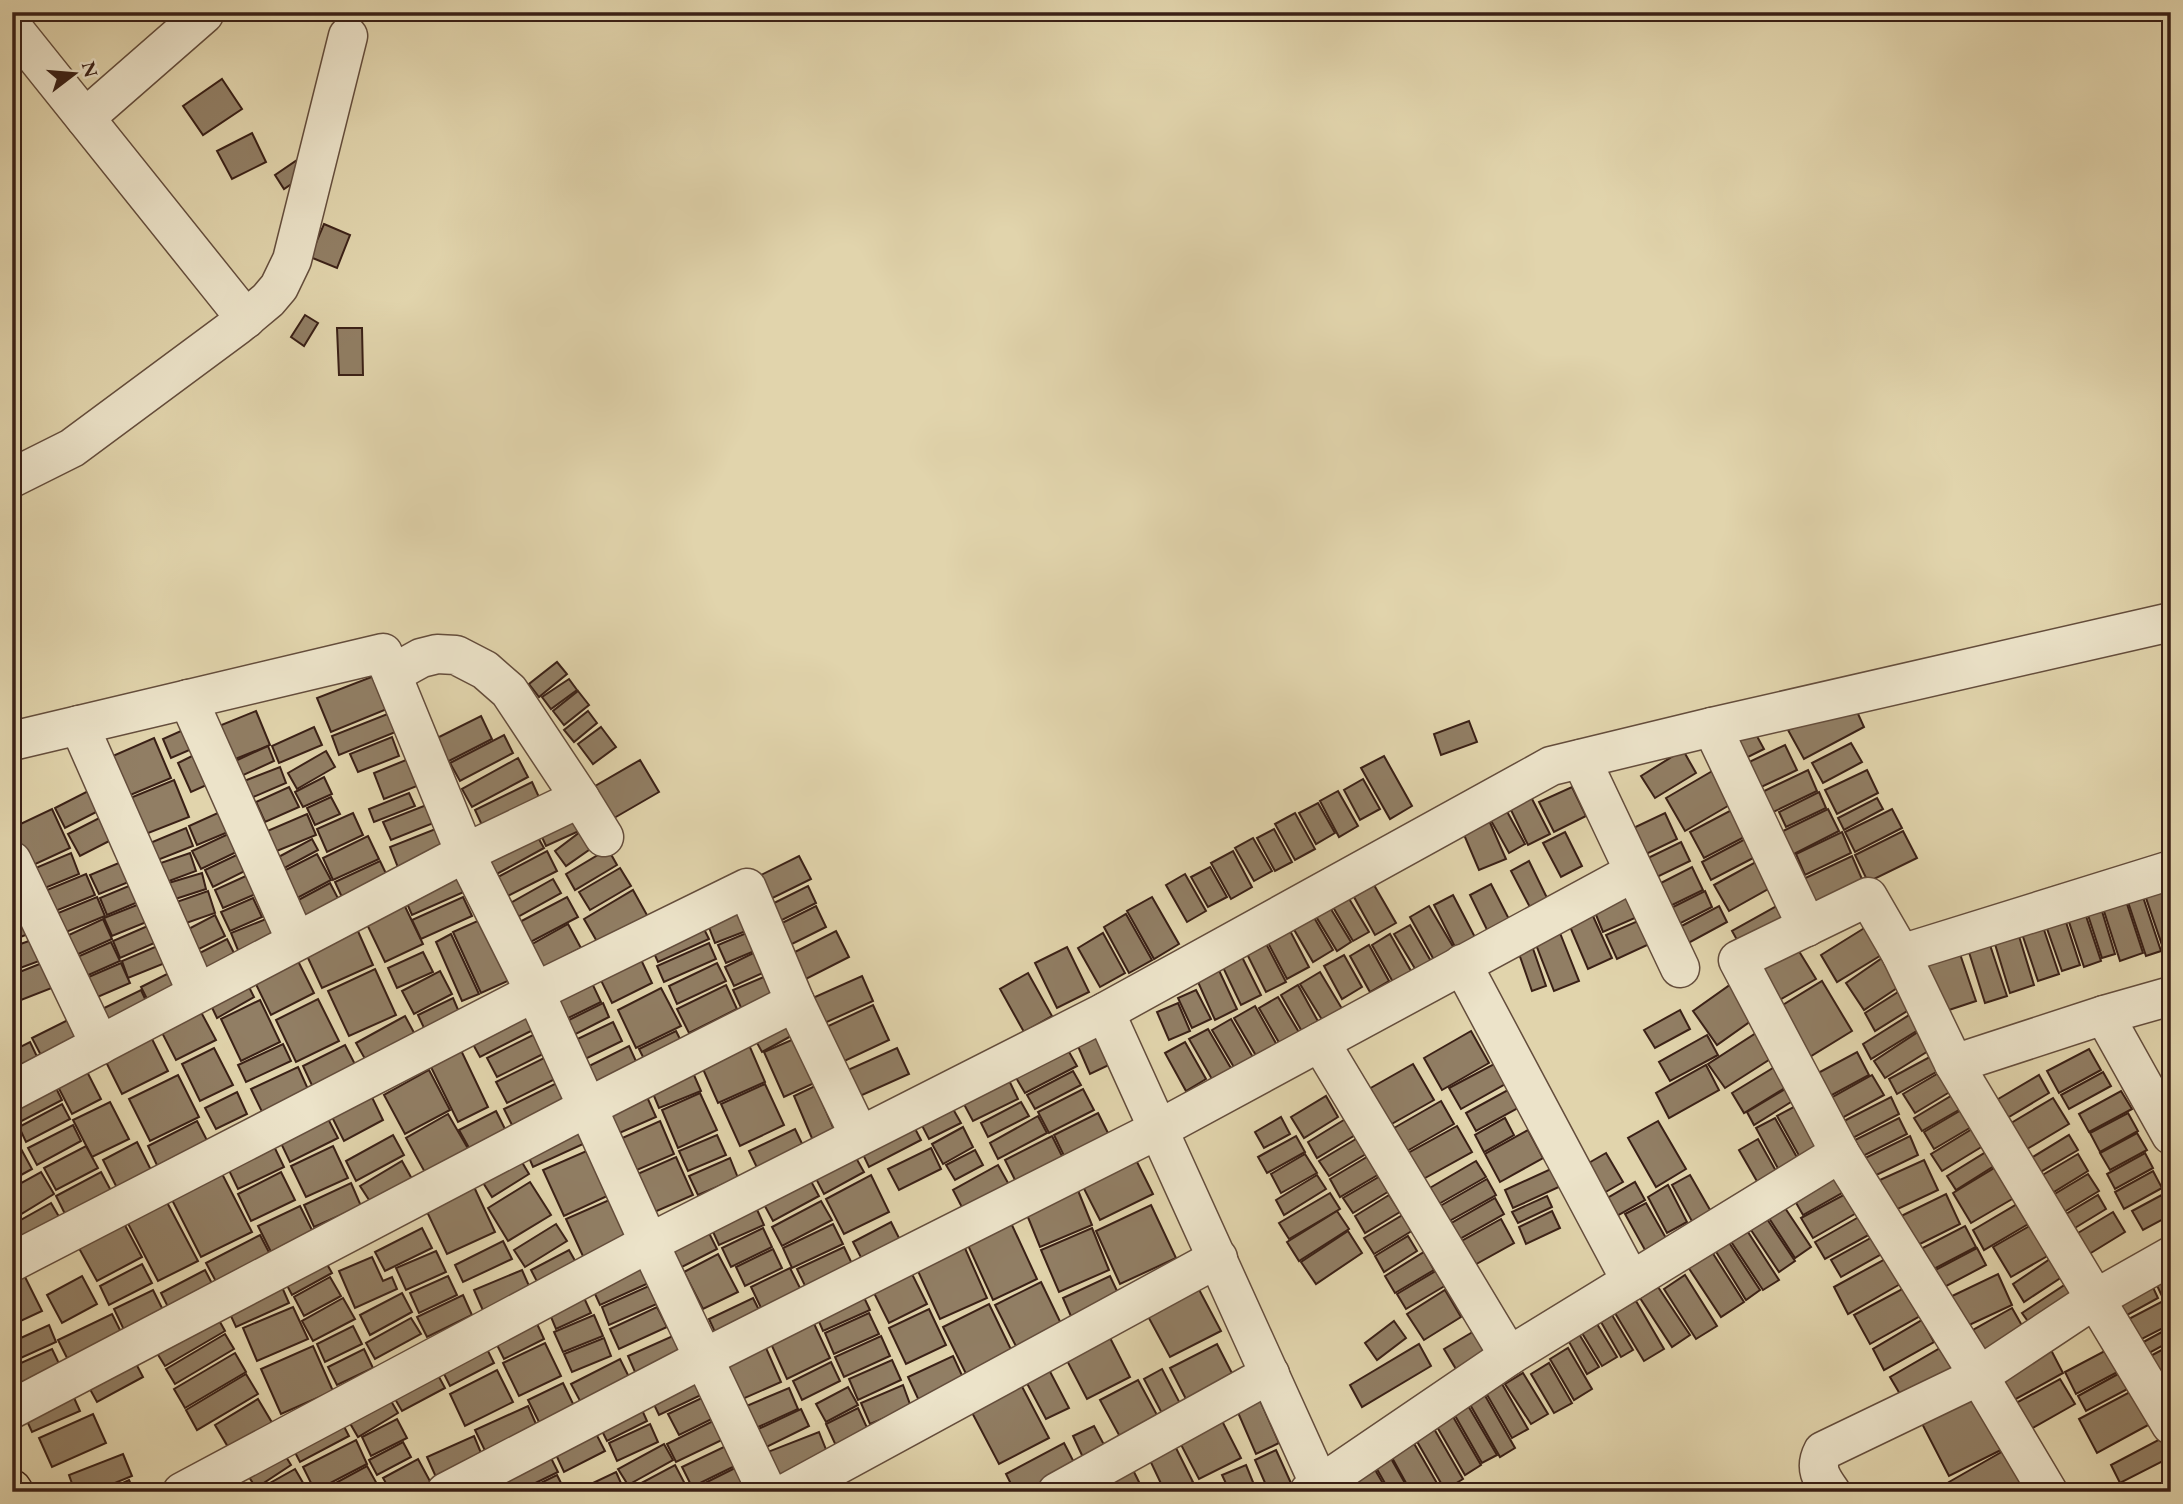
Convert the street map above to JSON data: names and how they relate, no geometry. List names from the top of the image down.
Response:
{
  "north": "right"
}
